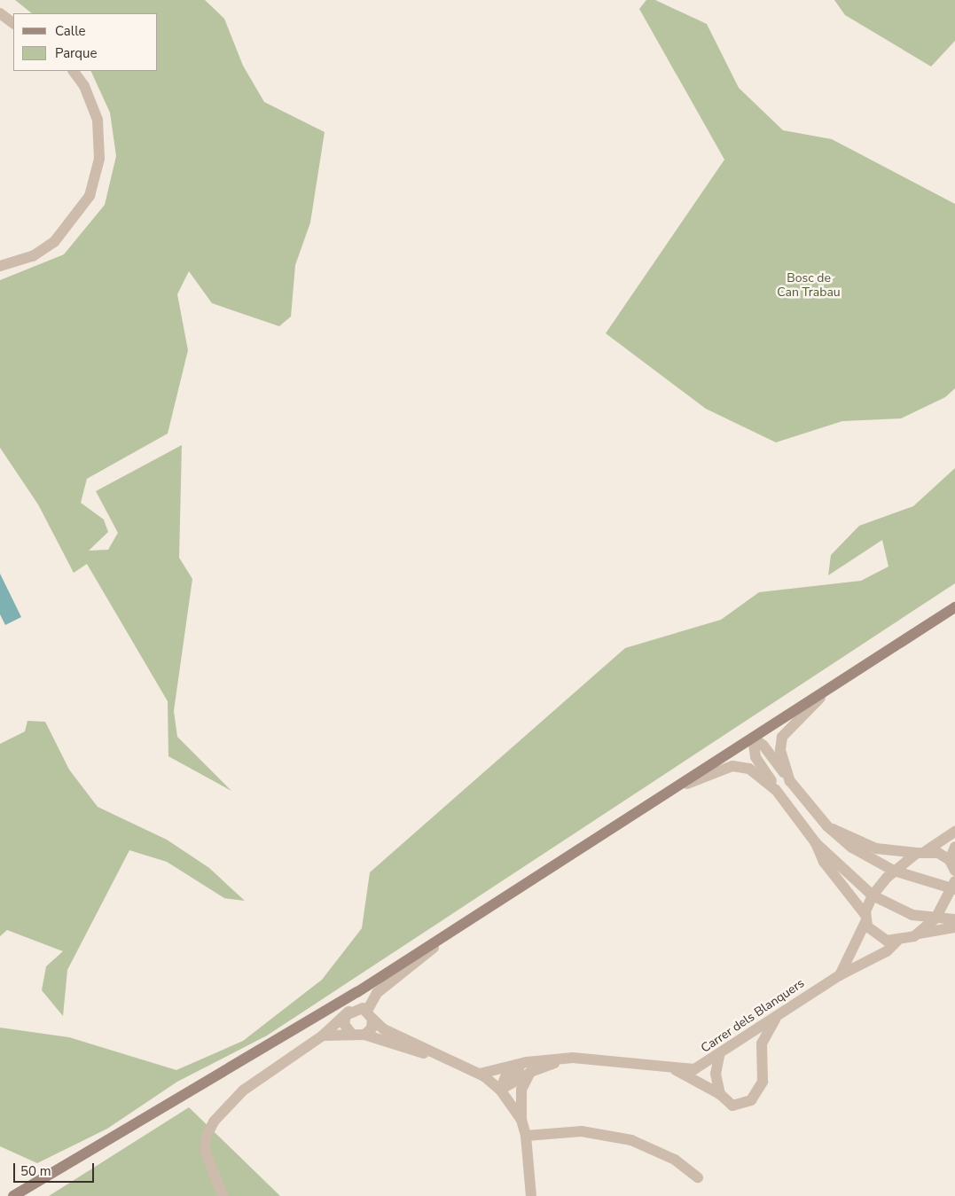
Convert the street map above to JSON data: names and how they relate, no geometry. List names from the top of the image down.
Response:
{
  "streets": {
    "street": ["Carrer dels Blanquers"]
  },
  "parks": ["Bosc de Can Trabau"],
  "legend": ["Calle", "Parque"],
  "scale_bar": "50 m"
}
